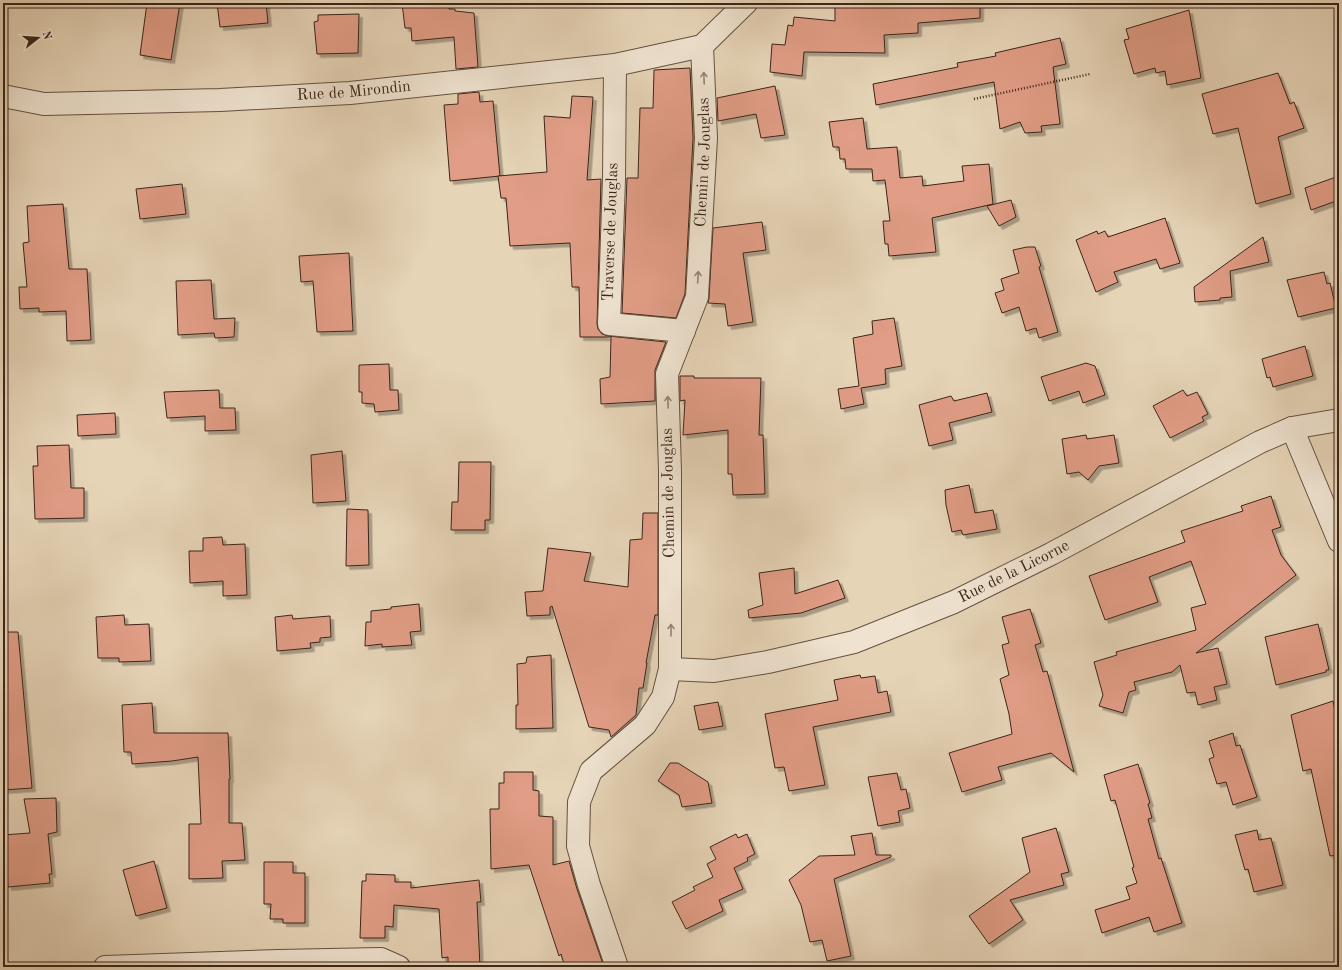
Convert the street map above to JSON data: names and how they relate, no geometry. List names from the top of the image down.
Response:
{
  "streets": {
    "street": [
      "Rue de Mirondin",
      "Chemin de Jouglas",
      "Traverse de Jouglas",
      "Rue de la Licorne"
    ]
  },
  "crossings": [
    ["Rue de Mirondin", "Chemin de Jouglas"],
    ["Rue de Mirondin", "Traverse de Jouglas"],
    ["Chemin de Jouglas", "Traverse de Jouglas"],
    ["Chemin de Jouglas", "Rue de la Licorne"]
  ],
  "one_way": ["Chemin de Jouglas"],
  "north": "right"
}
